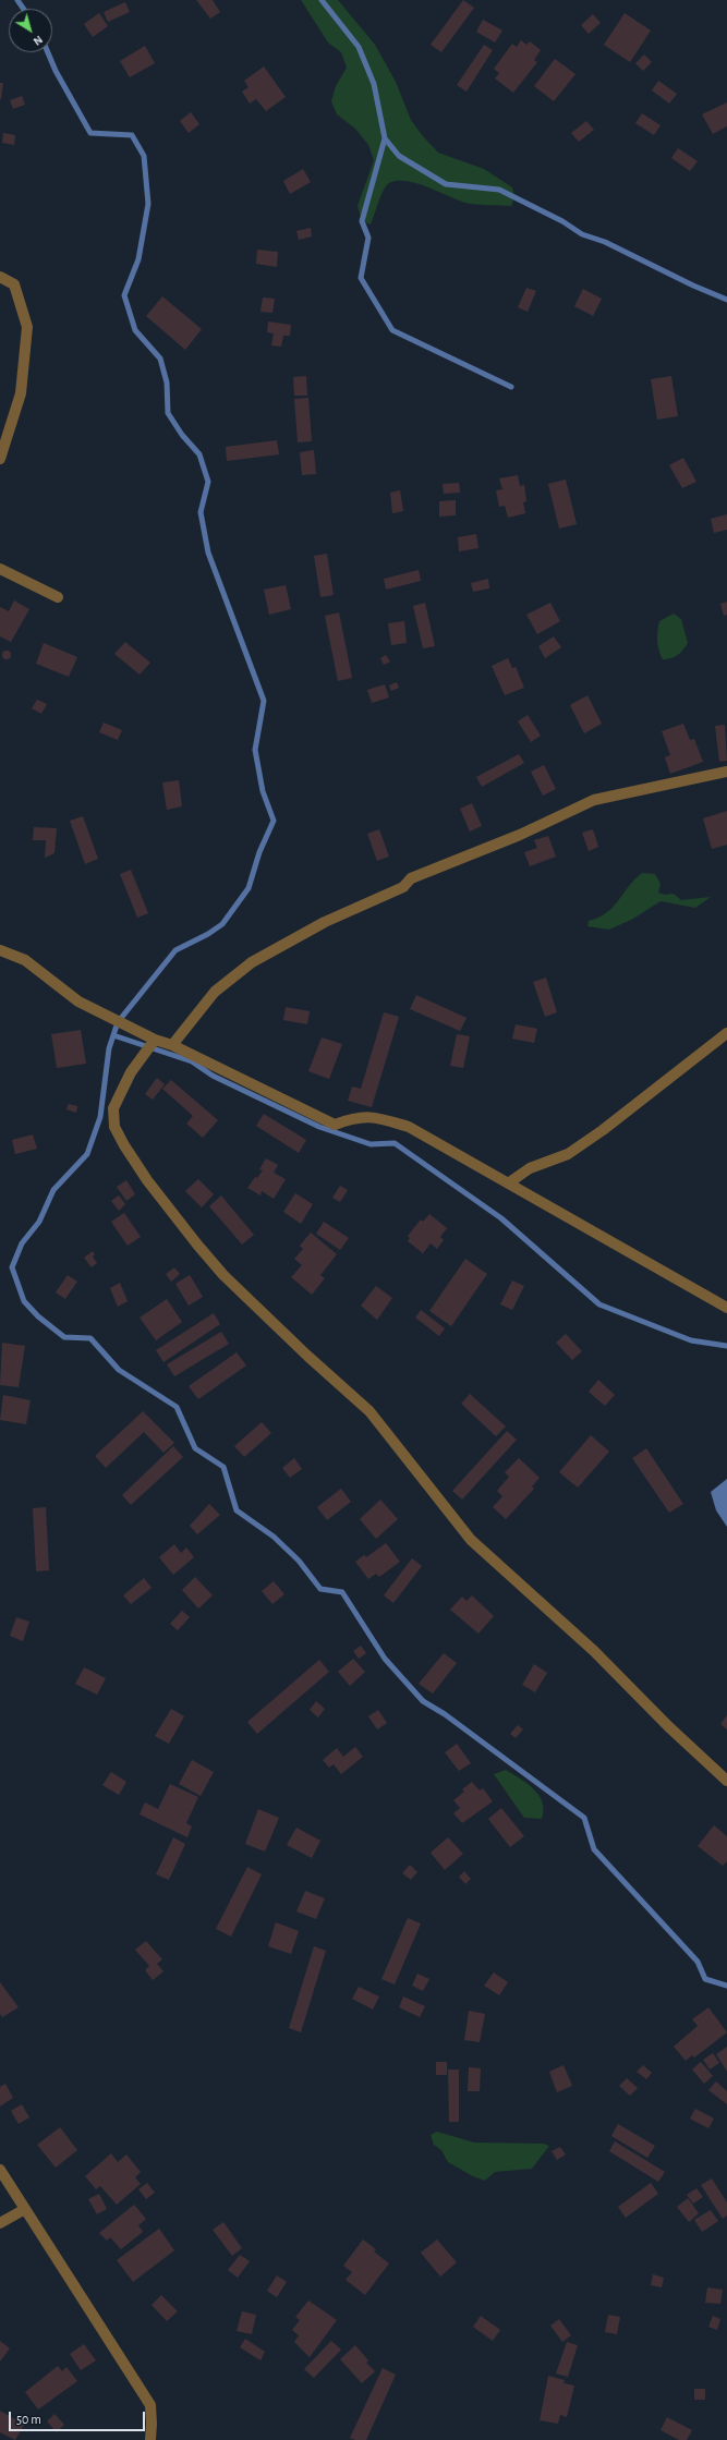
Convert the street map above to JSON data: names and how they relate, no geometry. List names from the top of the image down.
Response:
{
  "scale_bar": "50 m",
  "north": "bottom right"
}
